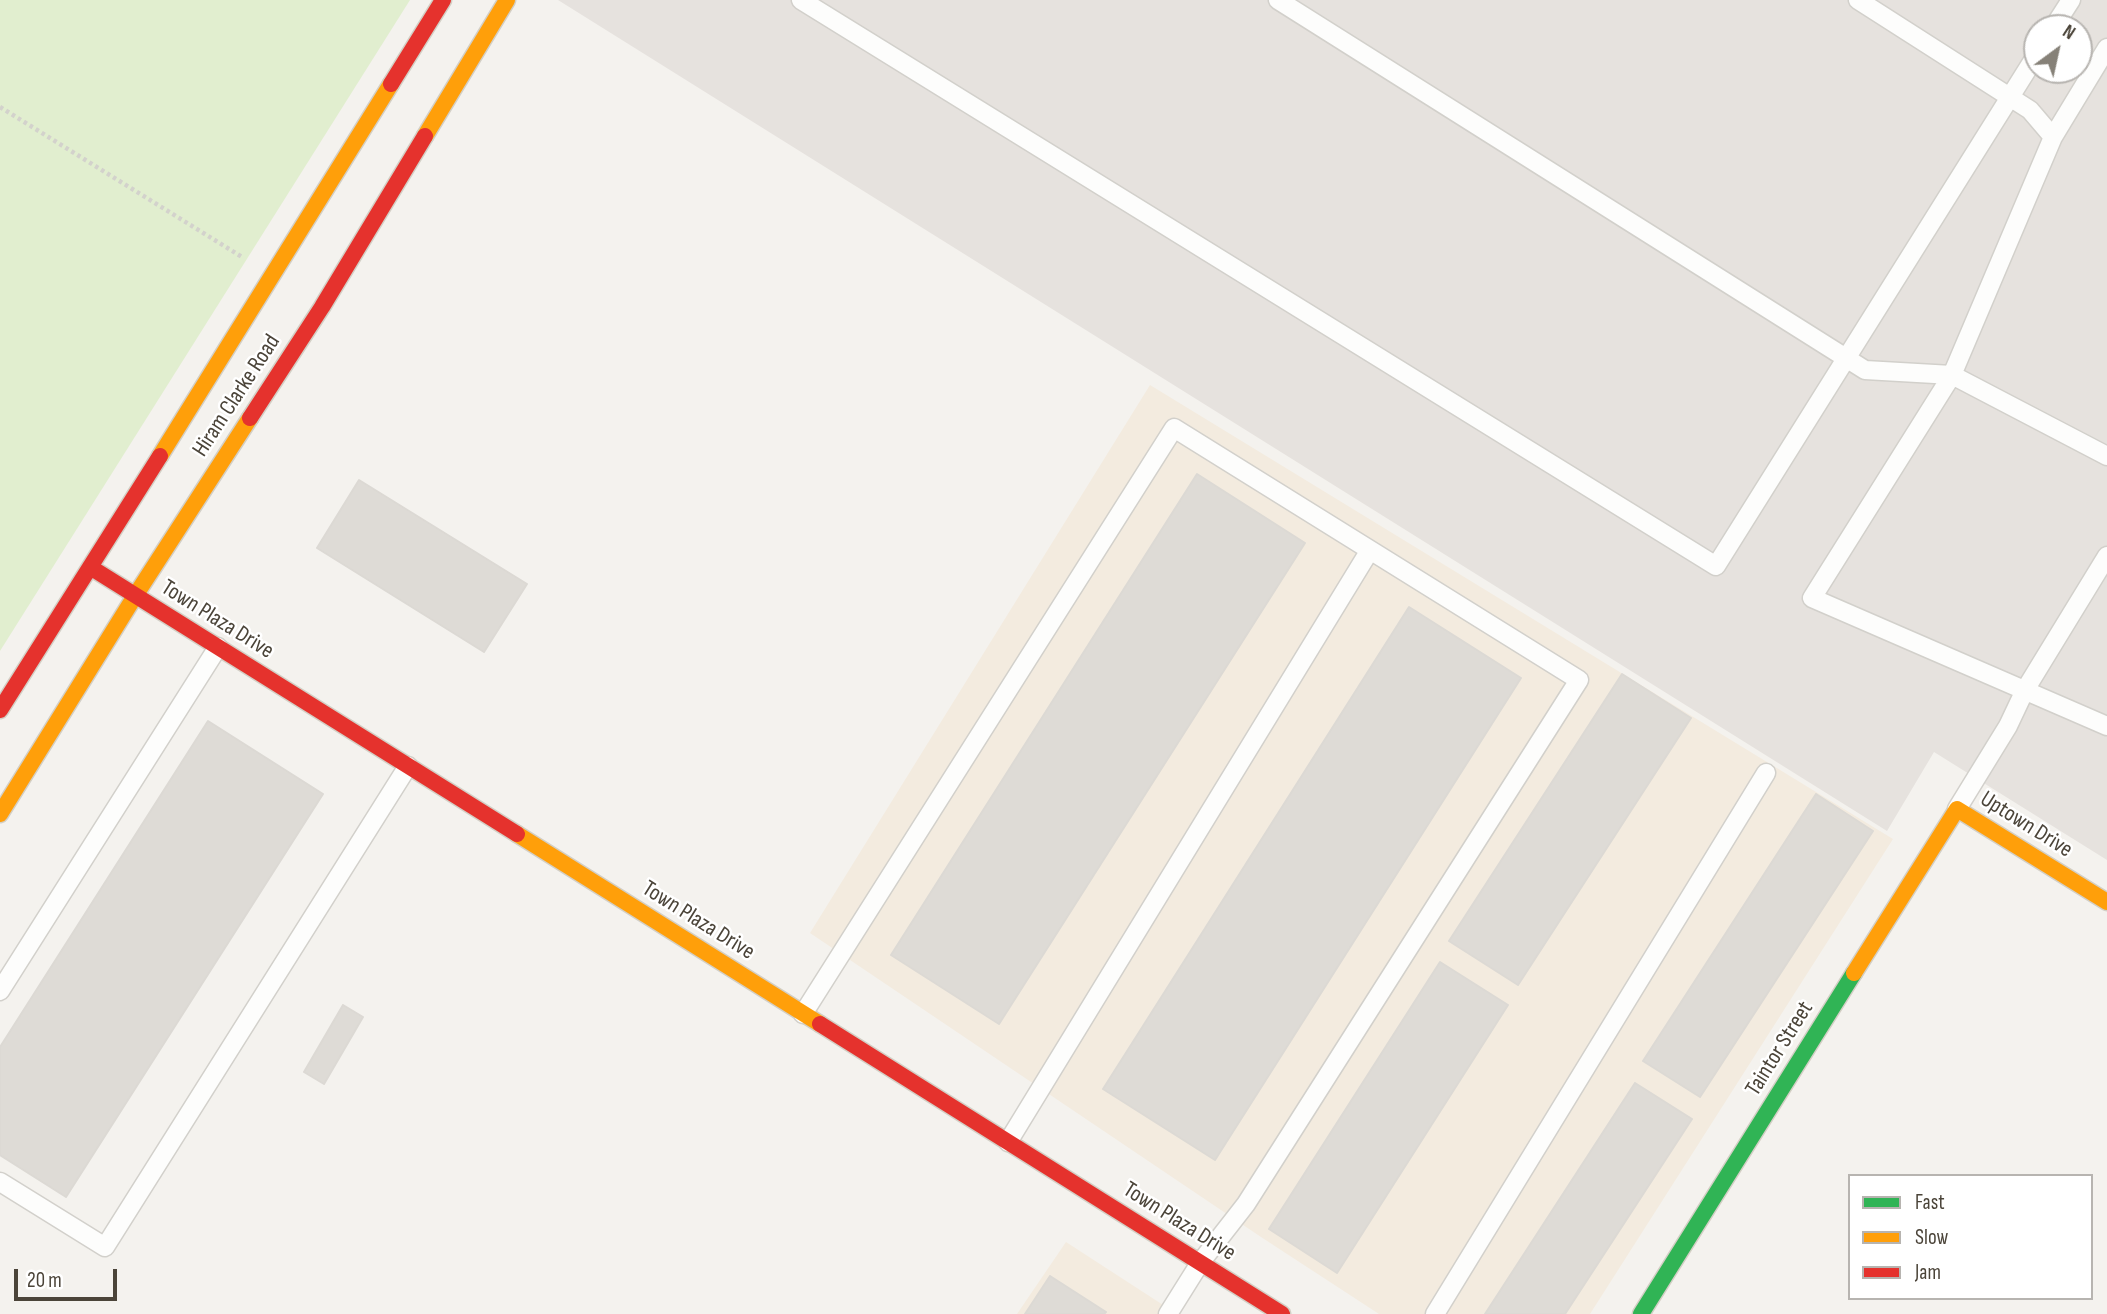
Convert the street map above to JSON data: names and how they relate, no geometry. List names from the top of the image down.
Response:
{
  "streets": {
    "street": [
      "Hiram Clarke Road",
      "Town Plaza Drive",
      "Uptown Drive",
      "Taintor Street"
    ]
  },
  "crossings": [
    ["Hiram Clarke Road", "Town Plaza Drive"],
    ["Uptown Drive", "Taintor Street"]
  ],
  "legend": ["Fast", "Slow", "Jam"],
  "scale_bar": "20 m",
  "north": "top right"
}
